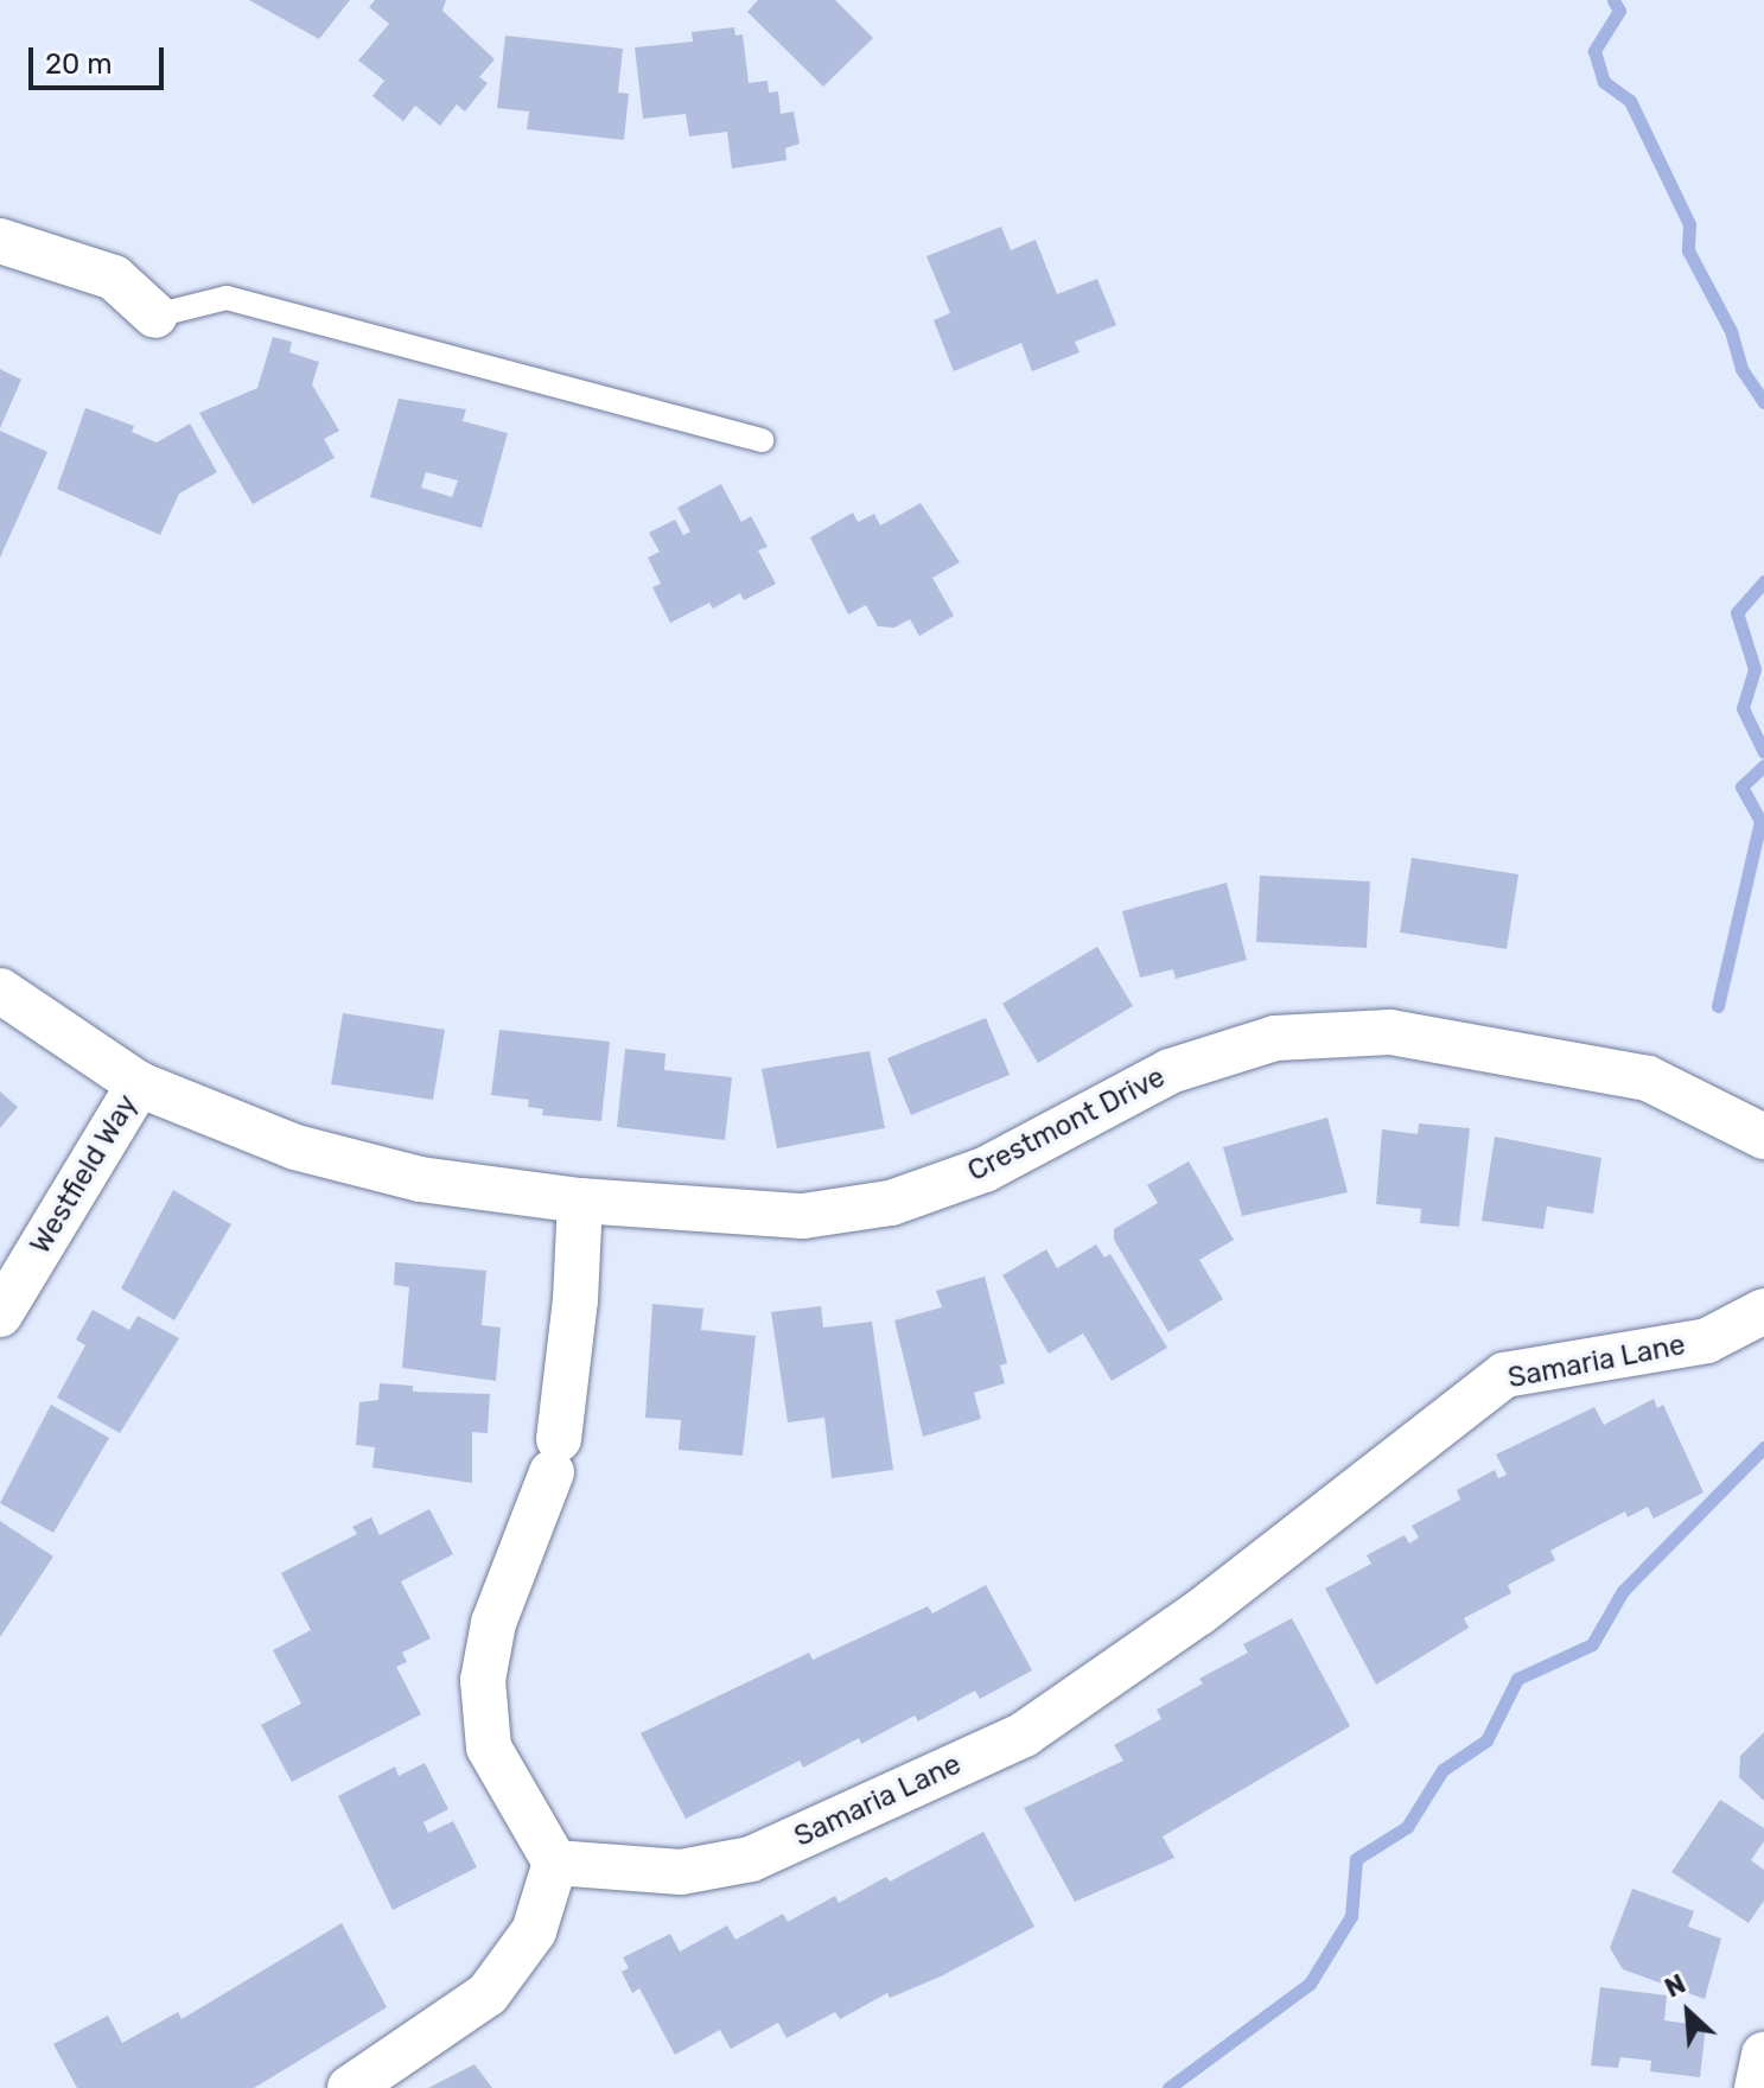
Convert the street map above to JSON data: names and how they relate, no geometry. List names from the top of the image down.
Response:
{
  "streets": {
    "street": ["Crestmont Drive", "Westfield Way", "Samaria Lane"]
  },
  "crossings": [
    ["Crestmont Drive", "Westfield Way"]
  ],
  "scale_bar": "20 m",
  "north": "top left"
}
